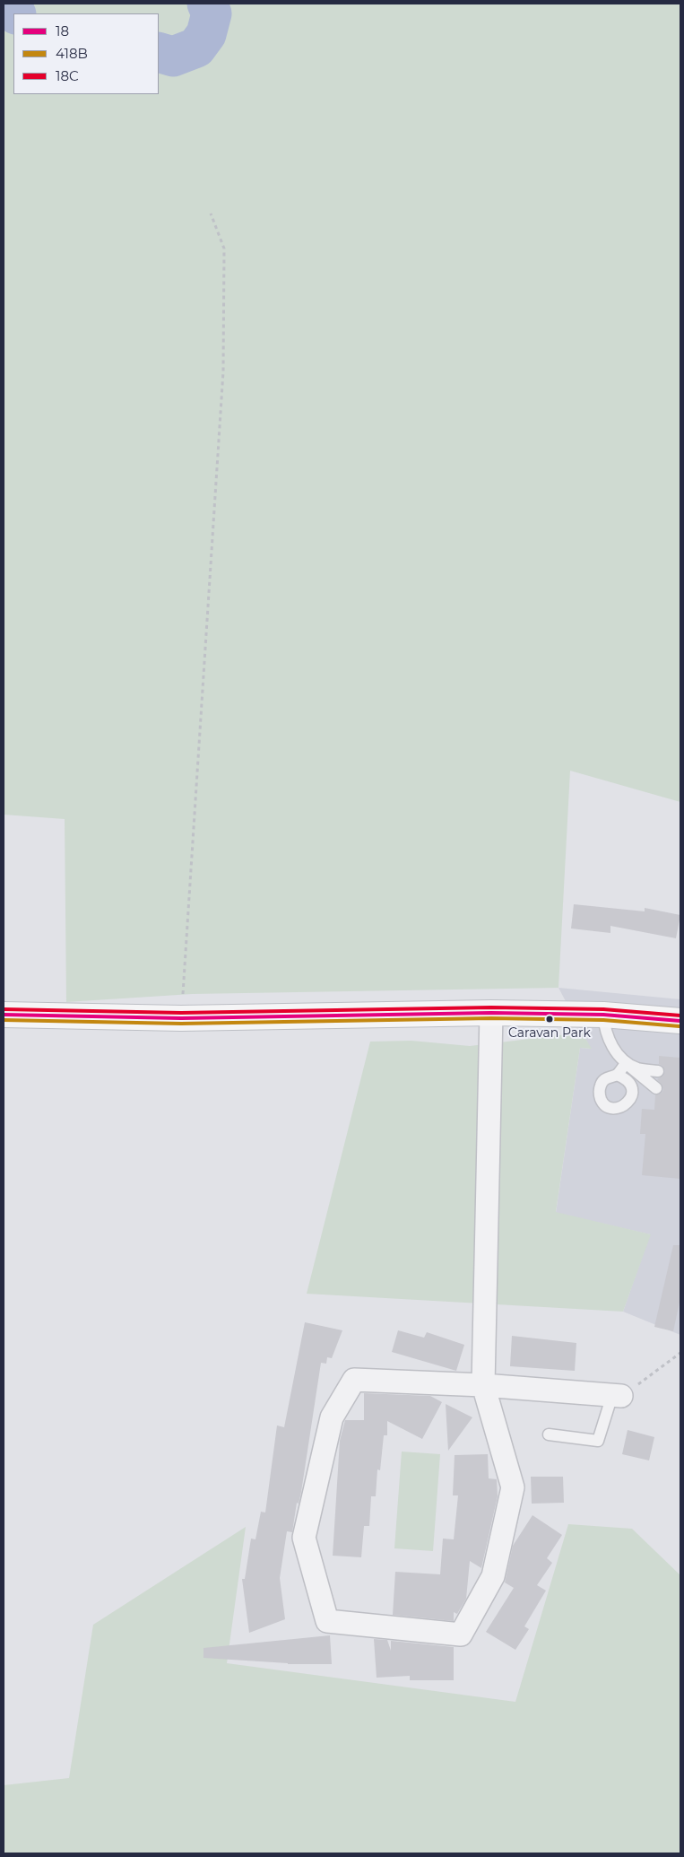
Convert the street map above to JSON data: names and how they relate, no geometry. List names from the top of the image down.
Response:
{
  "places": ["Caravan Park"],
  "lines": ["transit line 18C", "transit line 18", "transit line 418B"],
  "legend": ["18", "418B", "18C"]
}
